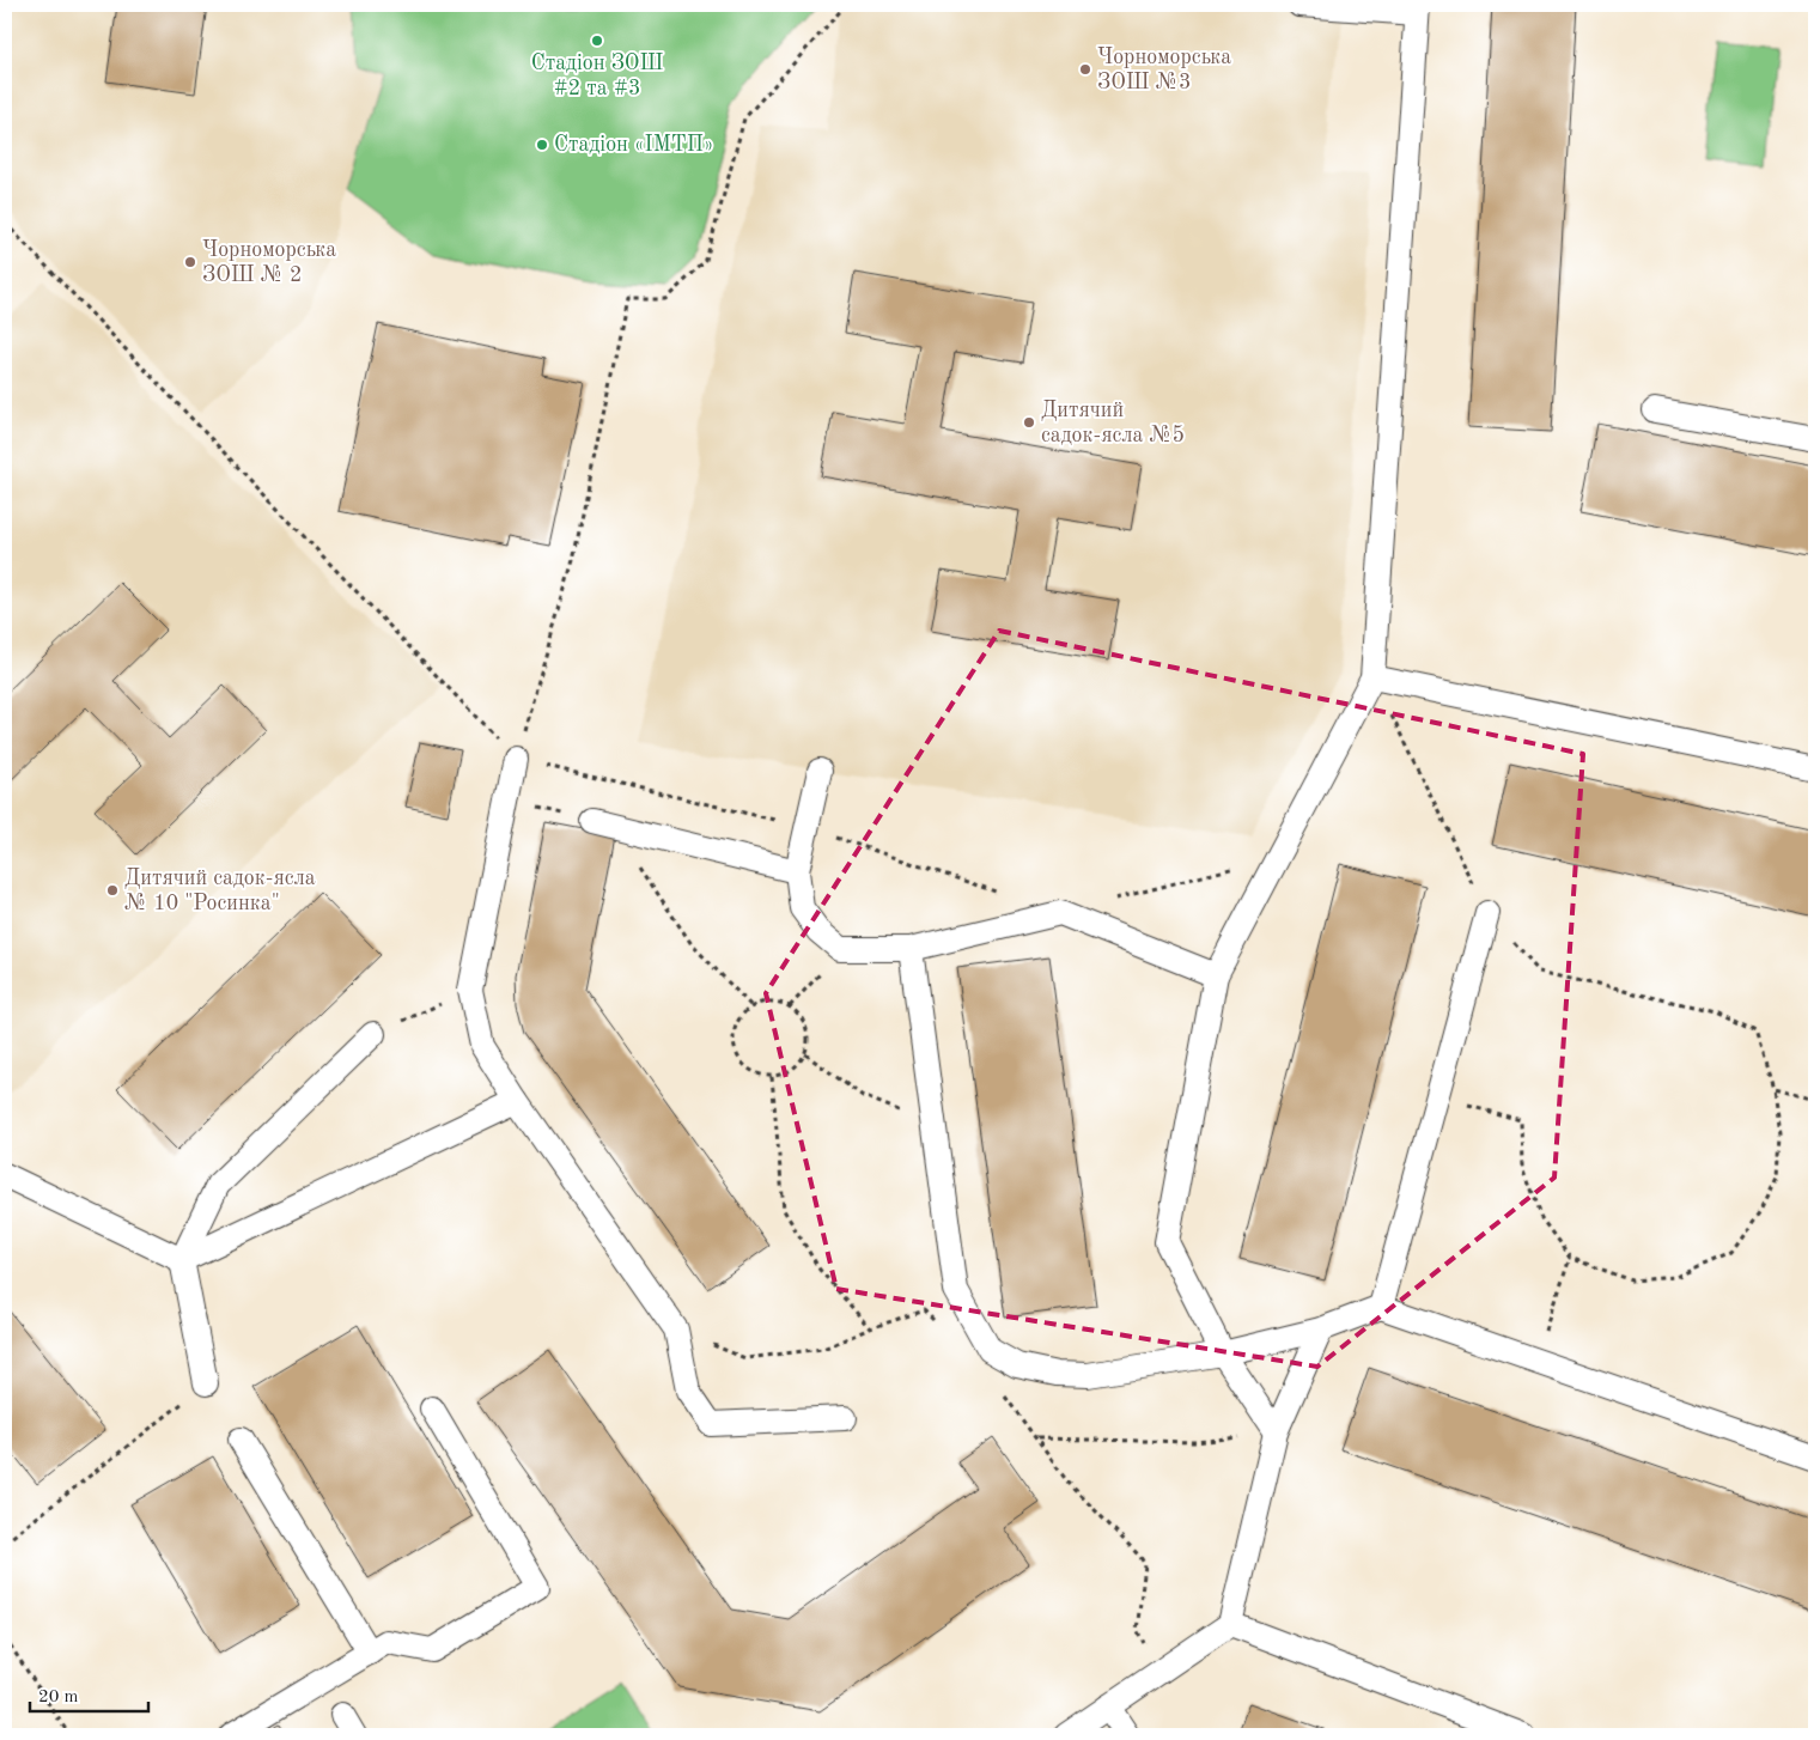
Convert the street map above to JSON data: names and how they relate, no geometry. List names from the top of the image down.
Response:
{
  "places": [
    "Стадіон ЗОШ #2 та #3",
    "Чорноморська ЗОШ №3",
    "Стадіон «ІМТП»",
    "Чорноморська ЗОШ № 2",
    "Дитячий садок-ясла №5",
    "Дитячий садок-ясла № 10 \"Росинка\""
  ],
  "scale_bar": "20 m"
}
